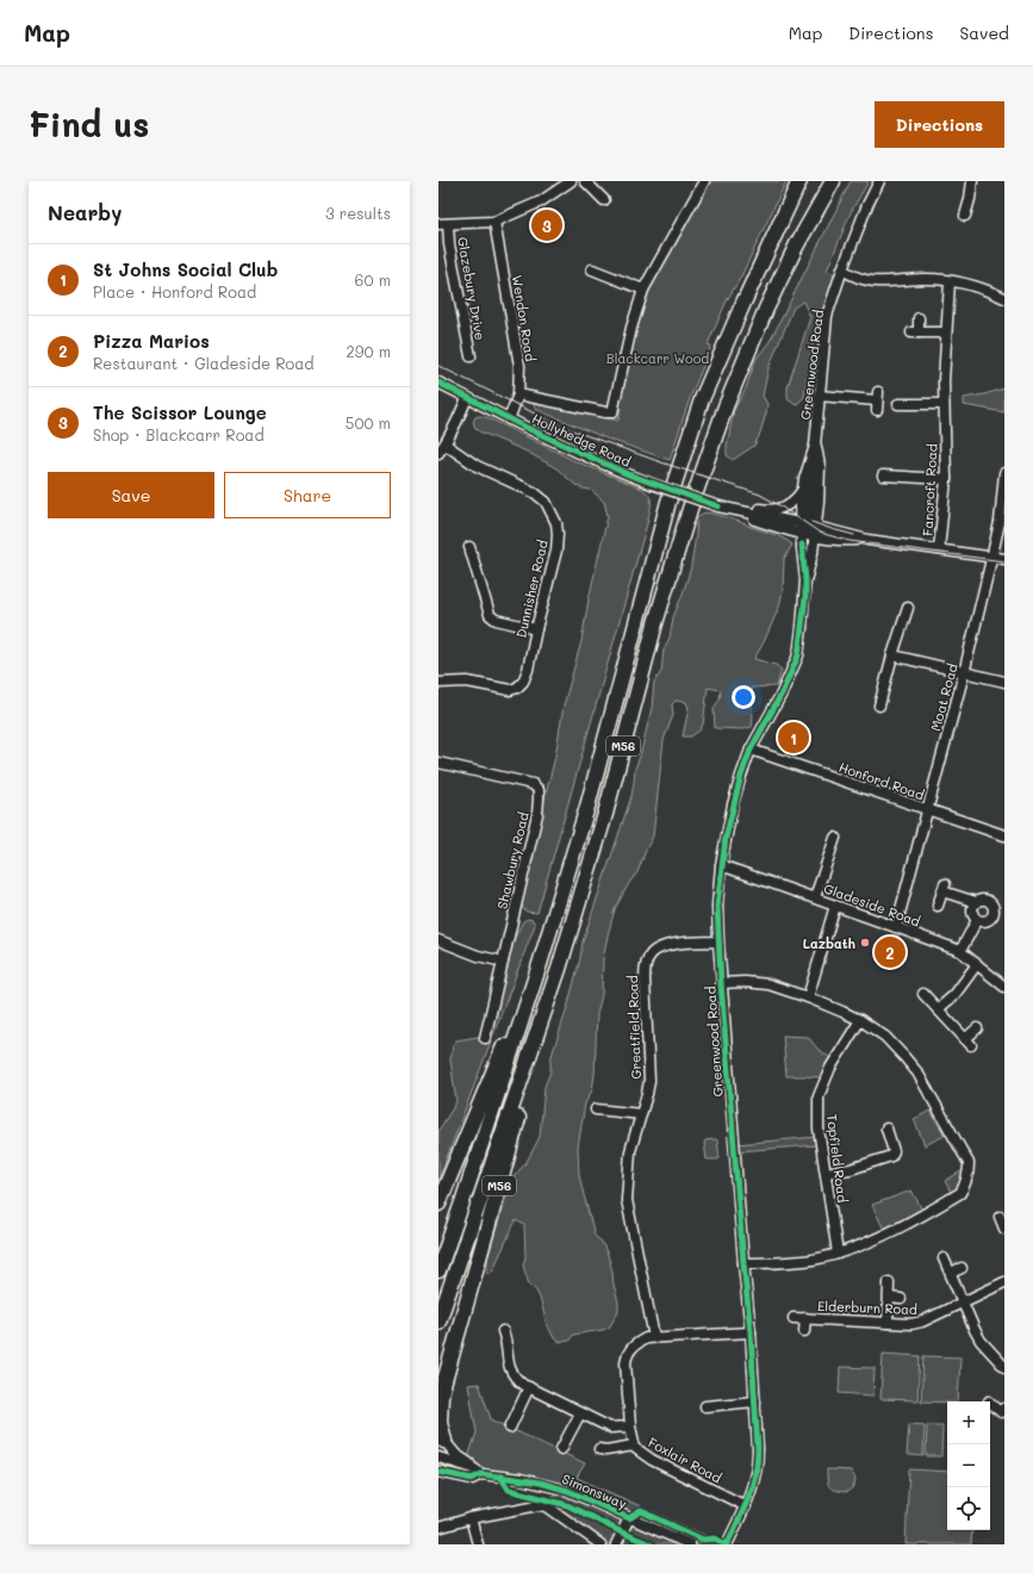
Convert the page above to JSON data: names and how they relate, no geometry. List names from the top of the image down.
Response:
{
  "streets": {
    "highway": ["M56"],
    "street": [
      "Glazebury Drive",
      "Wendon Road",
      "Greenwood Road",
      "Hollyhedge Road",
      "Fancroft Road",
      "Dunnisher Road",
      "Moat Road",
      "Honford Road",
      "Shawbury Road",
      "Gladeside Road",
      "Greatfield Road",
      "Topfield Road",
      "Elderburn Road",
      "Foxlair Road",
      "Simonsway"
    ]
  },
  "crossings": [
    ["Wendon Road", "Hollyhedge Road"],
    ["Greenwood Road", "Hollyhedge Road"],
    ["Greenwood Road", "Honford Road"],
    ["Greenwood Road", "Gladeside Road"],
    ["Greenwood Road", "Greatfield Road"],
    ["Greenwood Road", "Foxlair Road"],
    ["Hollyhedge Road", "Fancroft Road"],
    ["Hollyhedge Road", "Moat Road"],
    ["Moat Road", "Honford Road"],
    ["Moat Road", "Gladeside Road"],
    ["Greatfield Road", "Foxlair Road"]
  ],
  "parks": ["Blackcarr Wood"],
  "places": ["Lazbath"],
  "page": {
    "header": "Map",
    "nav": ["Map", "Directions", "Saved"],
    "buttons": [
      "Directions",
      ["Save", "Share"]
    ],
    "title": "Find us",
    "heading": ["Nearby", "3 results"],
    "pins": ["3", "1", "2"],
    "list": [
      {
        "mark": "1",
        "name": "St Johns Social Club",
        "note": "Place · Honford Road",
        "value": "60 m"
      },
      {
        "mark": "2",
        "name": "Pizza Marios",
        "note": "Restaurant · Gladeside Road",
        "value": "290 m"
      },
      {
        "mark": "3",
        "name": "The Scissor Lounge",
        "note": "Shop · Blackcarr Road",
        "value": "500 m"
      }
    ],
    "map_buttons": ["+", "−"]
  }
}
